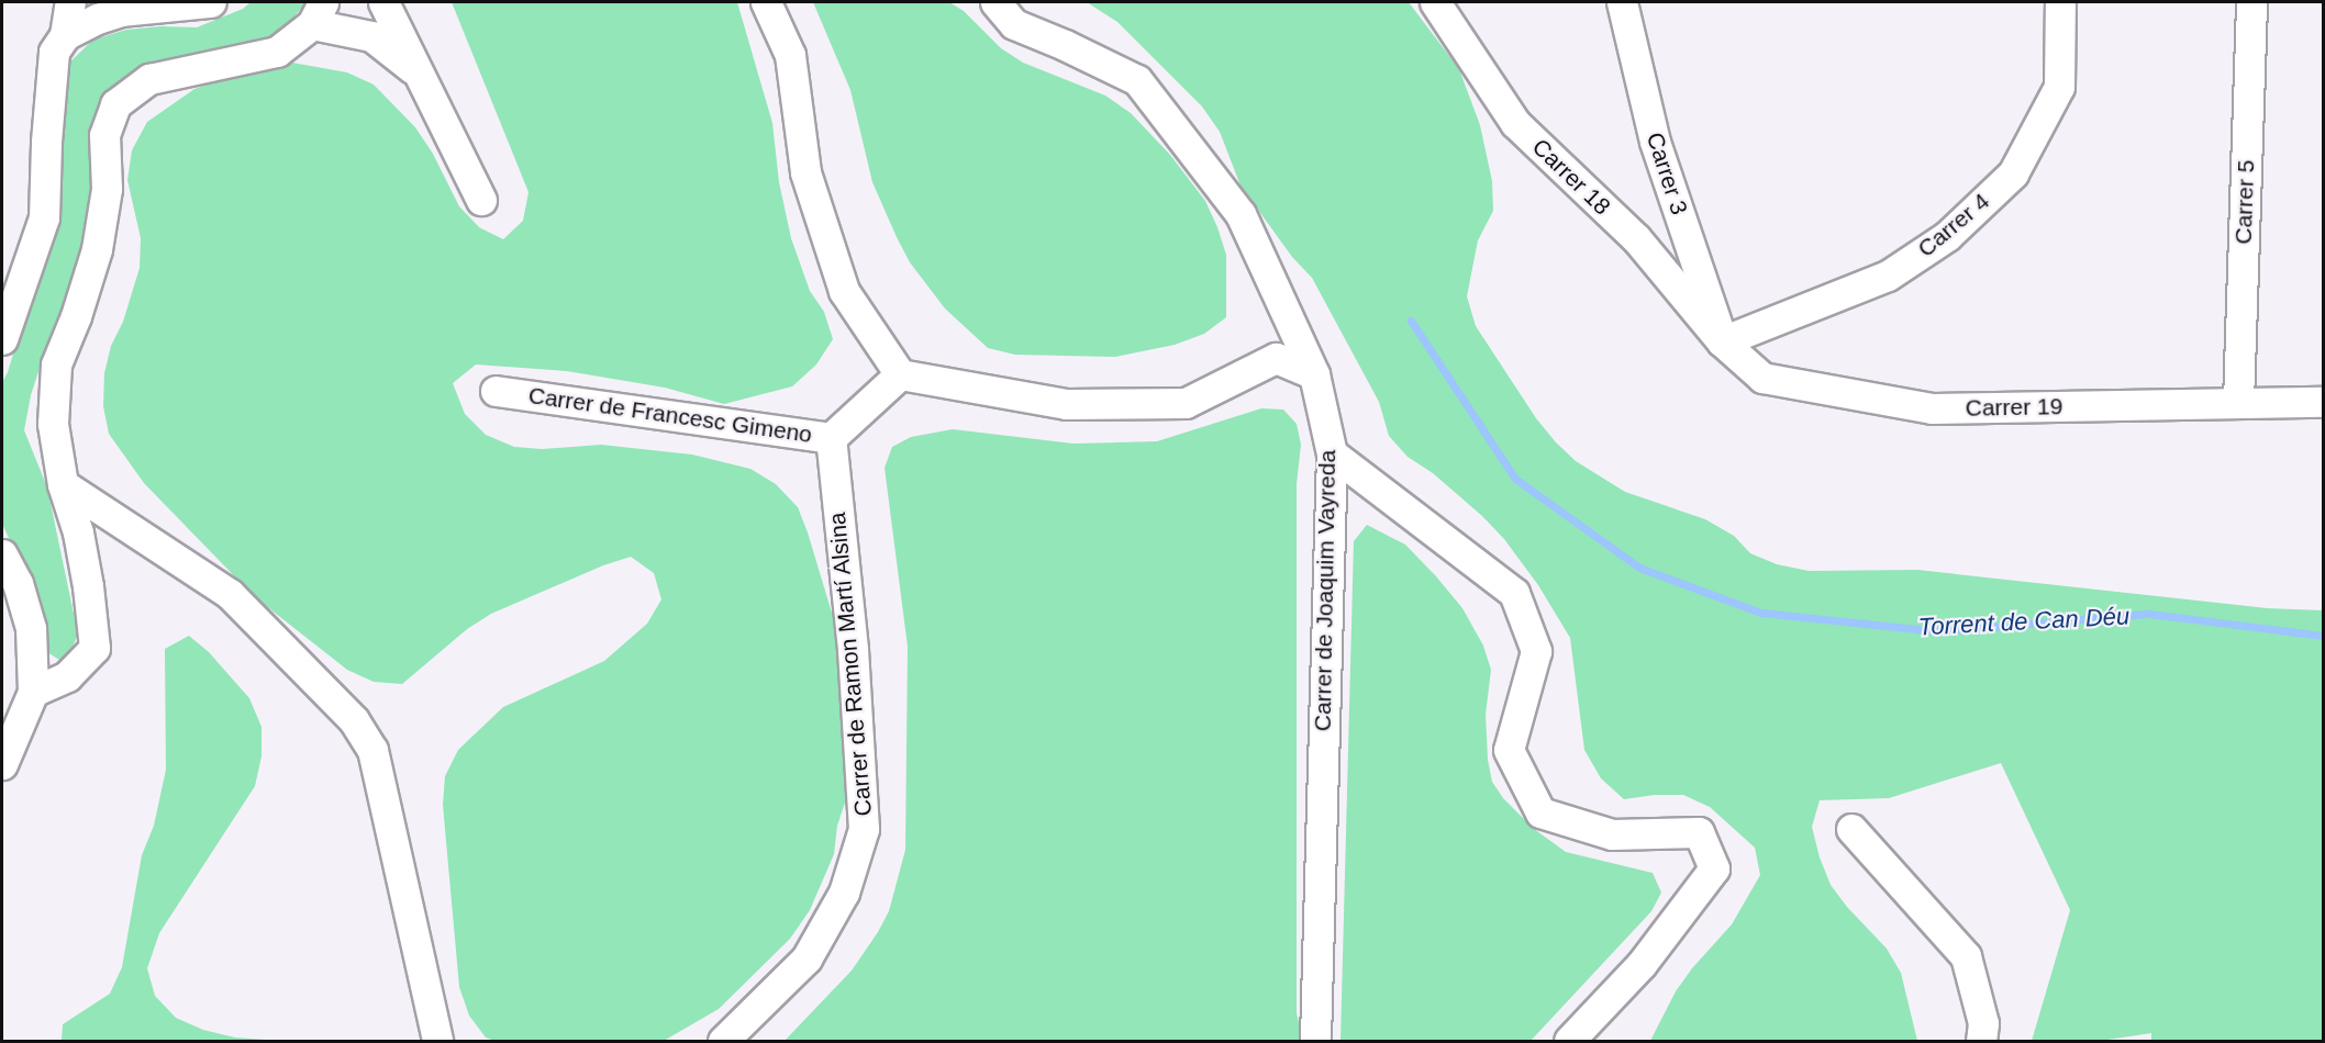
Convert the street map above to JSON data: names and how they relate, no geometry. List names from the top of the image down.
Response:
{
  "streets": {
    "street": [
      "Carrer 3",
      "Carrer 18",
      "Carrer 5",
      "Carrer 4",
      "Carrer 19",
      "Carrer de Francesc Gimeno",
      "Carrer de Joaquim Vayreda",
      "Carrer de Ramon Martí Alsina"
    ]
  },
  "crossings": [
    ["Carrer 3", "Carrer 18"],
    ["Carrer 3", "Carrer 4"],
    ["Carrer 3", "Carrer 19"],
    ["Carrer 18", "Carrer 4"],
    ["Carrer 18", "Carrer 19"],
    ["Carrer 5", "Carrer 19"],
    ["Carrer 4", "Carrer 19"],
    ["Carrer de Francesc Gimeno", "Carrer de Ramon Martí Alsina"]
  ],
  "water": ["Torrent de Can Déu"]
}
